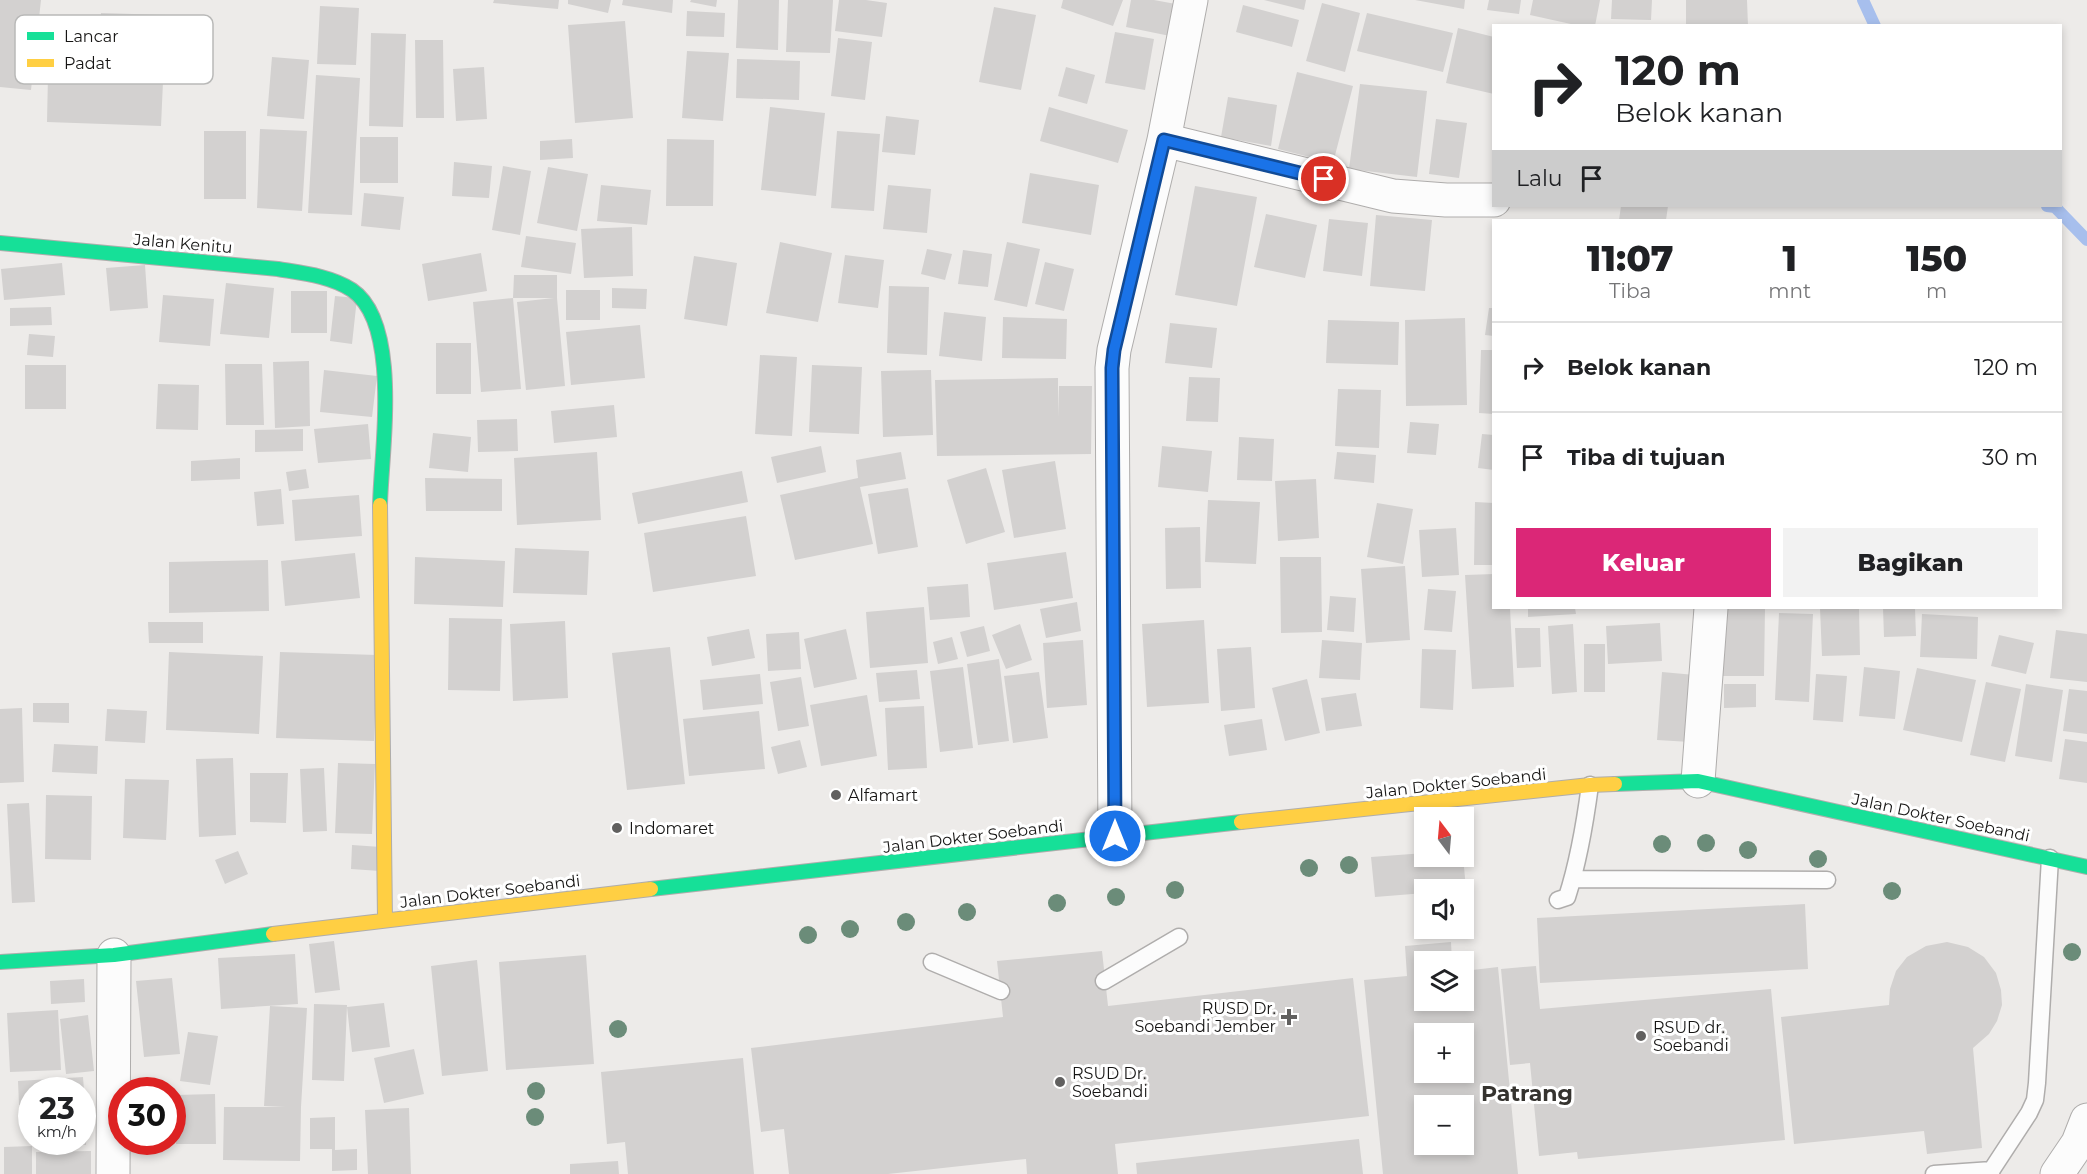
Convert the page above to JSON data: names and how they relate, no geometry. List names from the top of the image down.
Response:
{
  "streets": {
    "main road": ["Jalan Kenitu", "Jalan Dokter Soebandi"]
  },
  "crossings": [
    ["Jalan Kenitu", "Jalan Dokter Soebandi"]
  ],
  "districts": ["Patrang"],
  "places": {
    "other": [
      "Alfamart",
      "Indomaret",
      "RSUD dr. Soebandi",
      "RSUD Dr. Soebandi"
    ],
    "health": ["RUSD Dr. Soebandi Jember"]
  },
  "legend": ["Lancar", "Padat"],
  "north": "top",
  "page": {
    "turn": ["120 m", "Belok kanan"],
    "then": "Lalu",
    "eta": [
      "11:07",
      "Tiba",
      "1",
      "mnt",
      "150",
      "m"
    ],
    "list": [
      {
        "name": "Belok kanan",
        "value": "120 m"
      },
      {
        "name": "Tiba di tujuan",
        "value": "30 m"
      }
    ],
    "buttons": ["Keluar", "Bagikan"],
    "map_buttons": ["+", "−"],
    "speed": "23 km/h",
    "limit": "30"
  }
}
